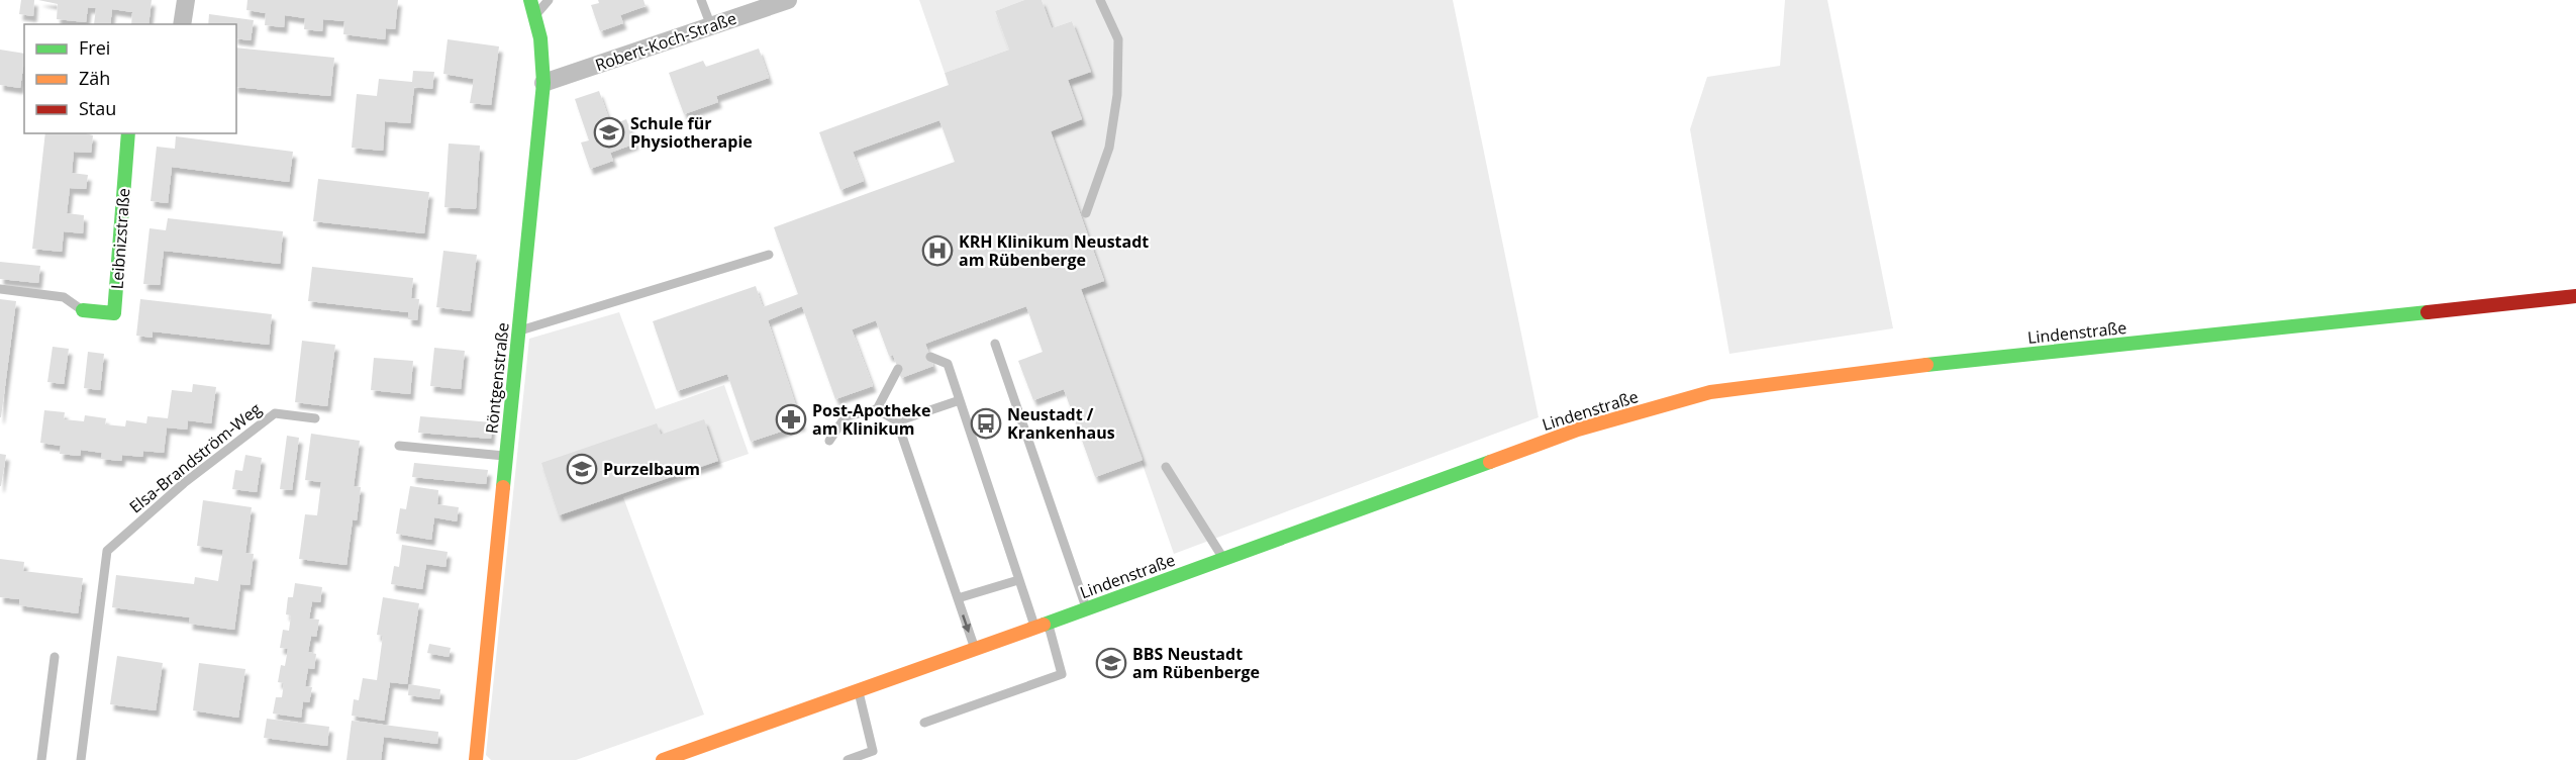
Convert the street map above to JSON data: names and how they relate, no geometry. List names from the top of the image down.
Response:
{
  "streets": {
    "street": [
      "Robert-Koch-Straße",
      "Leibnizstraße",
      "Lindenstraße",
      "Röntgenstraße"
    ],
    "lane": ["Elsa-Brandström-Weg"]
  },
  "crossings": [
    ["Robert-Koch-Straße", "Röntgenstraße"]
  ],
  "places": {
    "school or university": ["Schule für Physiotherapie", "Purzelbaum", "BBS Neustadt am Rübenberge"],
    "hospital": ["KRH Klinikum Neustadt am Rübenberge"],
    "pharmacy": ["Post-Apotheke am Klinikum"],
    "bus stop": ["Neustadt / Krankenhaus"]
  },
  "legend": ["Frei", "Zäh", "Stau"]
}
